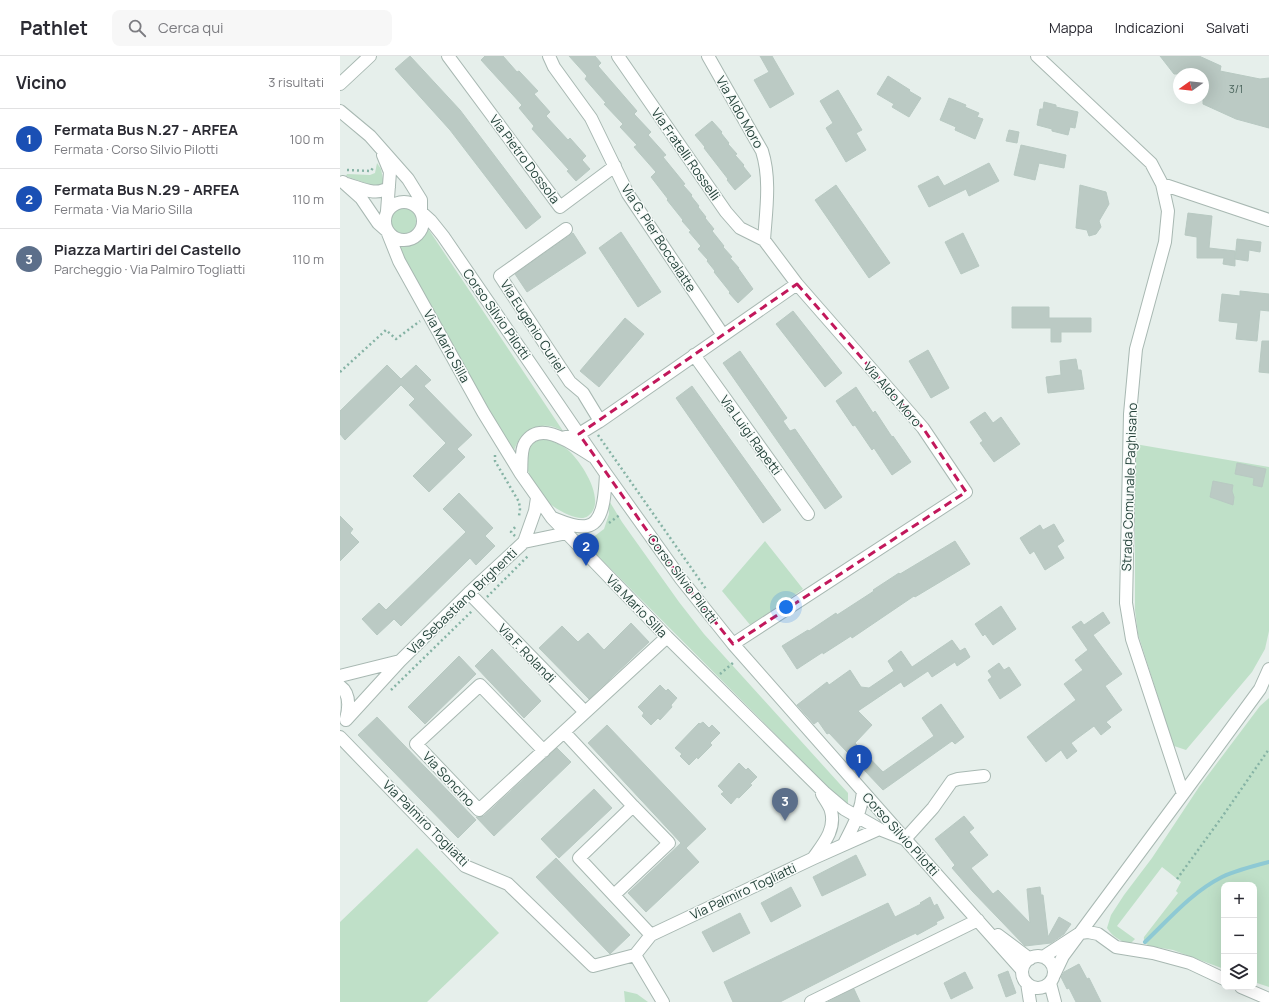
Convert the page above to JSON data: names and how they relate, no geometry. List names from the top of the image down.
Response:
{
  "streets": {
    "street": [
      "Via Aldo Moro",
      "Via Fratelli Rosselli",
      "Via Pietro Dossola",
      "Via G. Pier Boccalatte",
      "Corso Silvio Pilotti",
      "Via Eugenio Curiel",
      "Via Mario Silla",
      "Via Luigi Rapetti",
      "Strada Comunale Paghisano",
      "Via Sebastiano Brighenti",
      "Via F. Rolandi",
      "Via Soncino",
      "Via Palmiro Togliatti"
    ]
  },
  "crossings": [
    ["Via Aldo Moro", "Via Fratelli Rosselli"],
    ["Via Aldo Moro", "Corso Silvio Pilotti"],
    ["Via Pietro Dossola", "Via G. Pier Boccalatte"],
    ["Corso Silvio Pilotti", "Via Mario Silla"],
    ["Via Mario Silla", "Via Soncino"],
    ["Via Mario Silla", "Via Palmiro Togliatti"],
    ["Via Sebastiano Brighenti", "Via F. Rolandi"],
    ["Via F. Rolandi", "Via Soncino"]
  ],
  "house_numbers": ["3/1"],
  "north": "left",
  "page": {
    "header": "Pathlet",
    "search": "Cerca qui",
    "nav": ["Mappa", "Indicazioni", "Salvati"],
    "heading": ["Vicino", "3 risultati"],
    "list": [
      {
        "mark": "1",
        "name": "Fermata Bus N.27 - ARFEA",
        "note": "Fermata · Corso Silvio Pilotti",
        "value": "100 m"
      },
      {
        "mark": "2",
        "name": "Fermata Bus N.29 - ARFEA",
        "note": "Fermata · Via Mario Silla",
        "value": "110 m"
      },
      {
        "mark": "3",
        "name": "Piazza Martiri del Castello",
        "note": "Parcheggio · Via Palmiro Togliatti",
        "value": "110 m"
      }
    ],
    "pins": ["2", "1", "3"],
    "map_buttons": ["+", "−"]
  }
}
